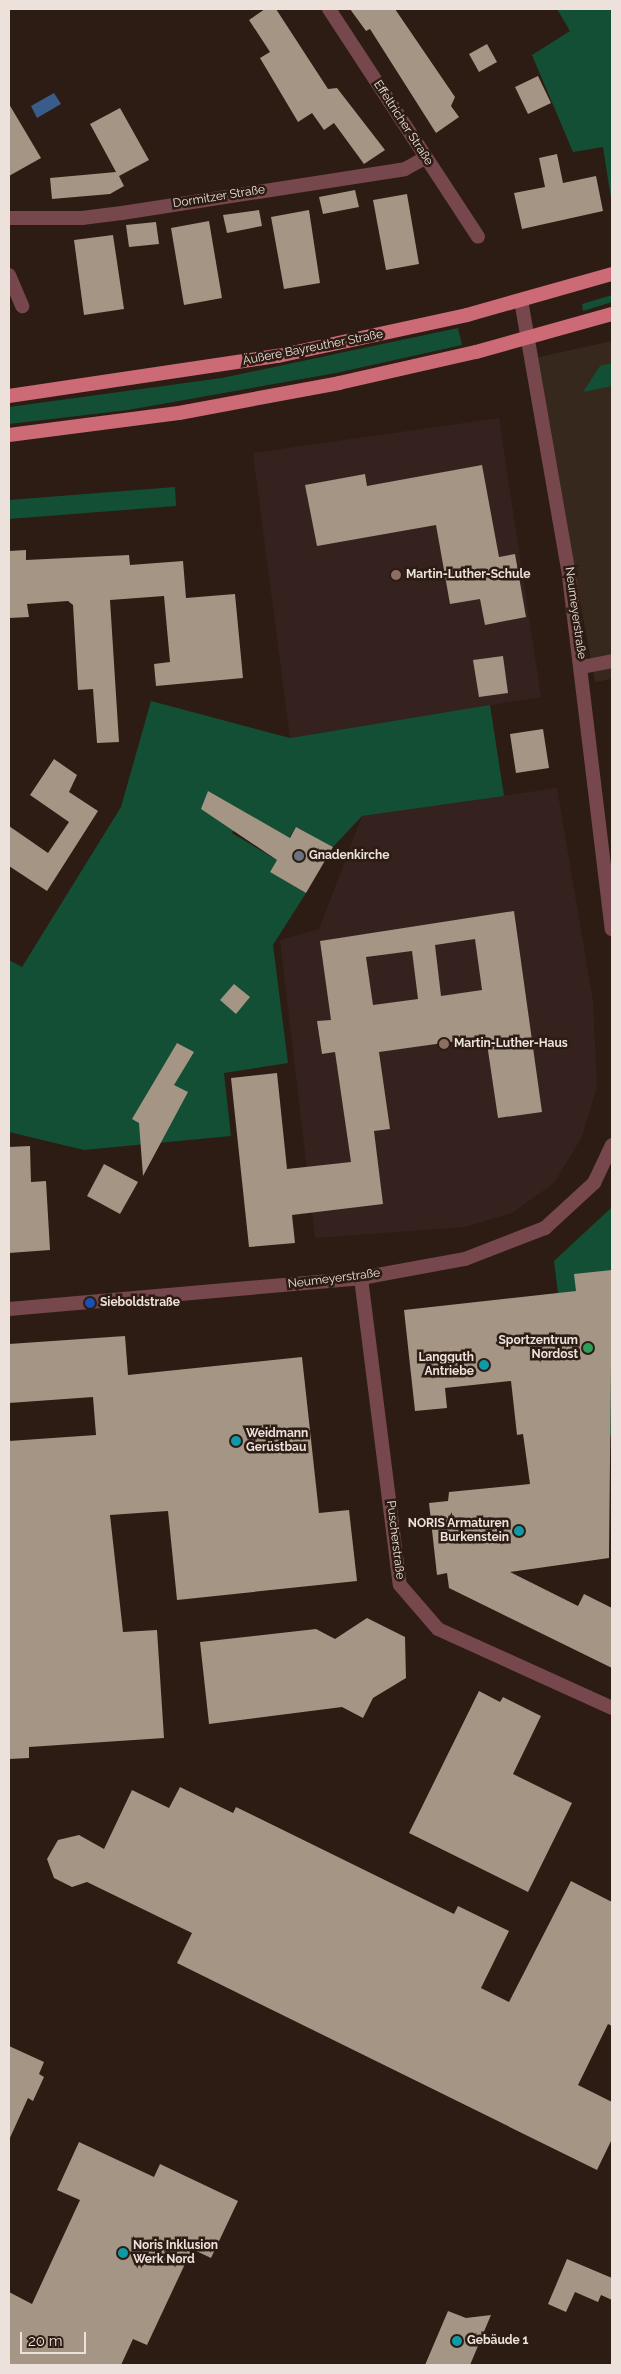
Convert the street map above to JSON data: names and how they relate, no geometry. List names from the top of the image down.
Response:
{
  "streets": {
    "main road": ["Äußere Bayreuther Straße"],
    "street": [
      "Effeltricher Straße",
      "Dormitzer Straße",
      "Neumeyerstraße",
      "Puscherstraße"
    ]
  },
  "crossings": [
    ["Effeltricher Straße", "Dormitzer Straße"],
    ["Äußere Bayreuther Straße", "Neumeyerstraße"],
    ["Neumeyerstraße", "Puscherstraße"]
  ],
  "places": [
    "Martin-Luther-Schule",
    "Gnadenkirche",
    "Martin-Luther-Haus",
    "Sieboldstraße",
    "Sportzentrum Nordost",
    "Langguth Antriebe",
    "Weidmann Gerüstbau",
    "NORIS Armaturen Burkenstein",
    "Noris Inklusion Werk Nord",
    "Gebäude 1"
  ],
  "scale_bar": "20 m"
}
